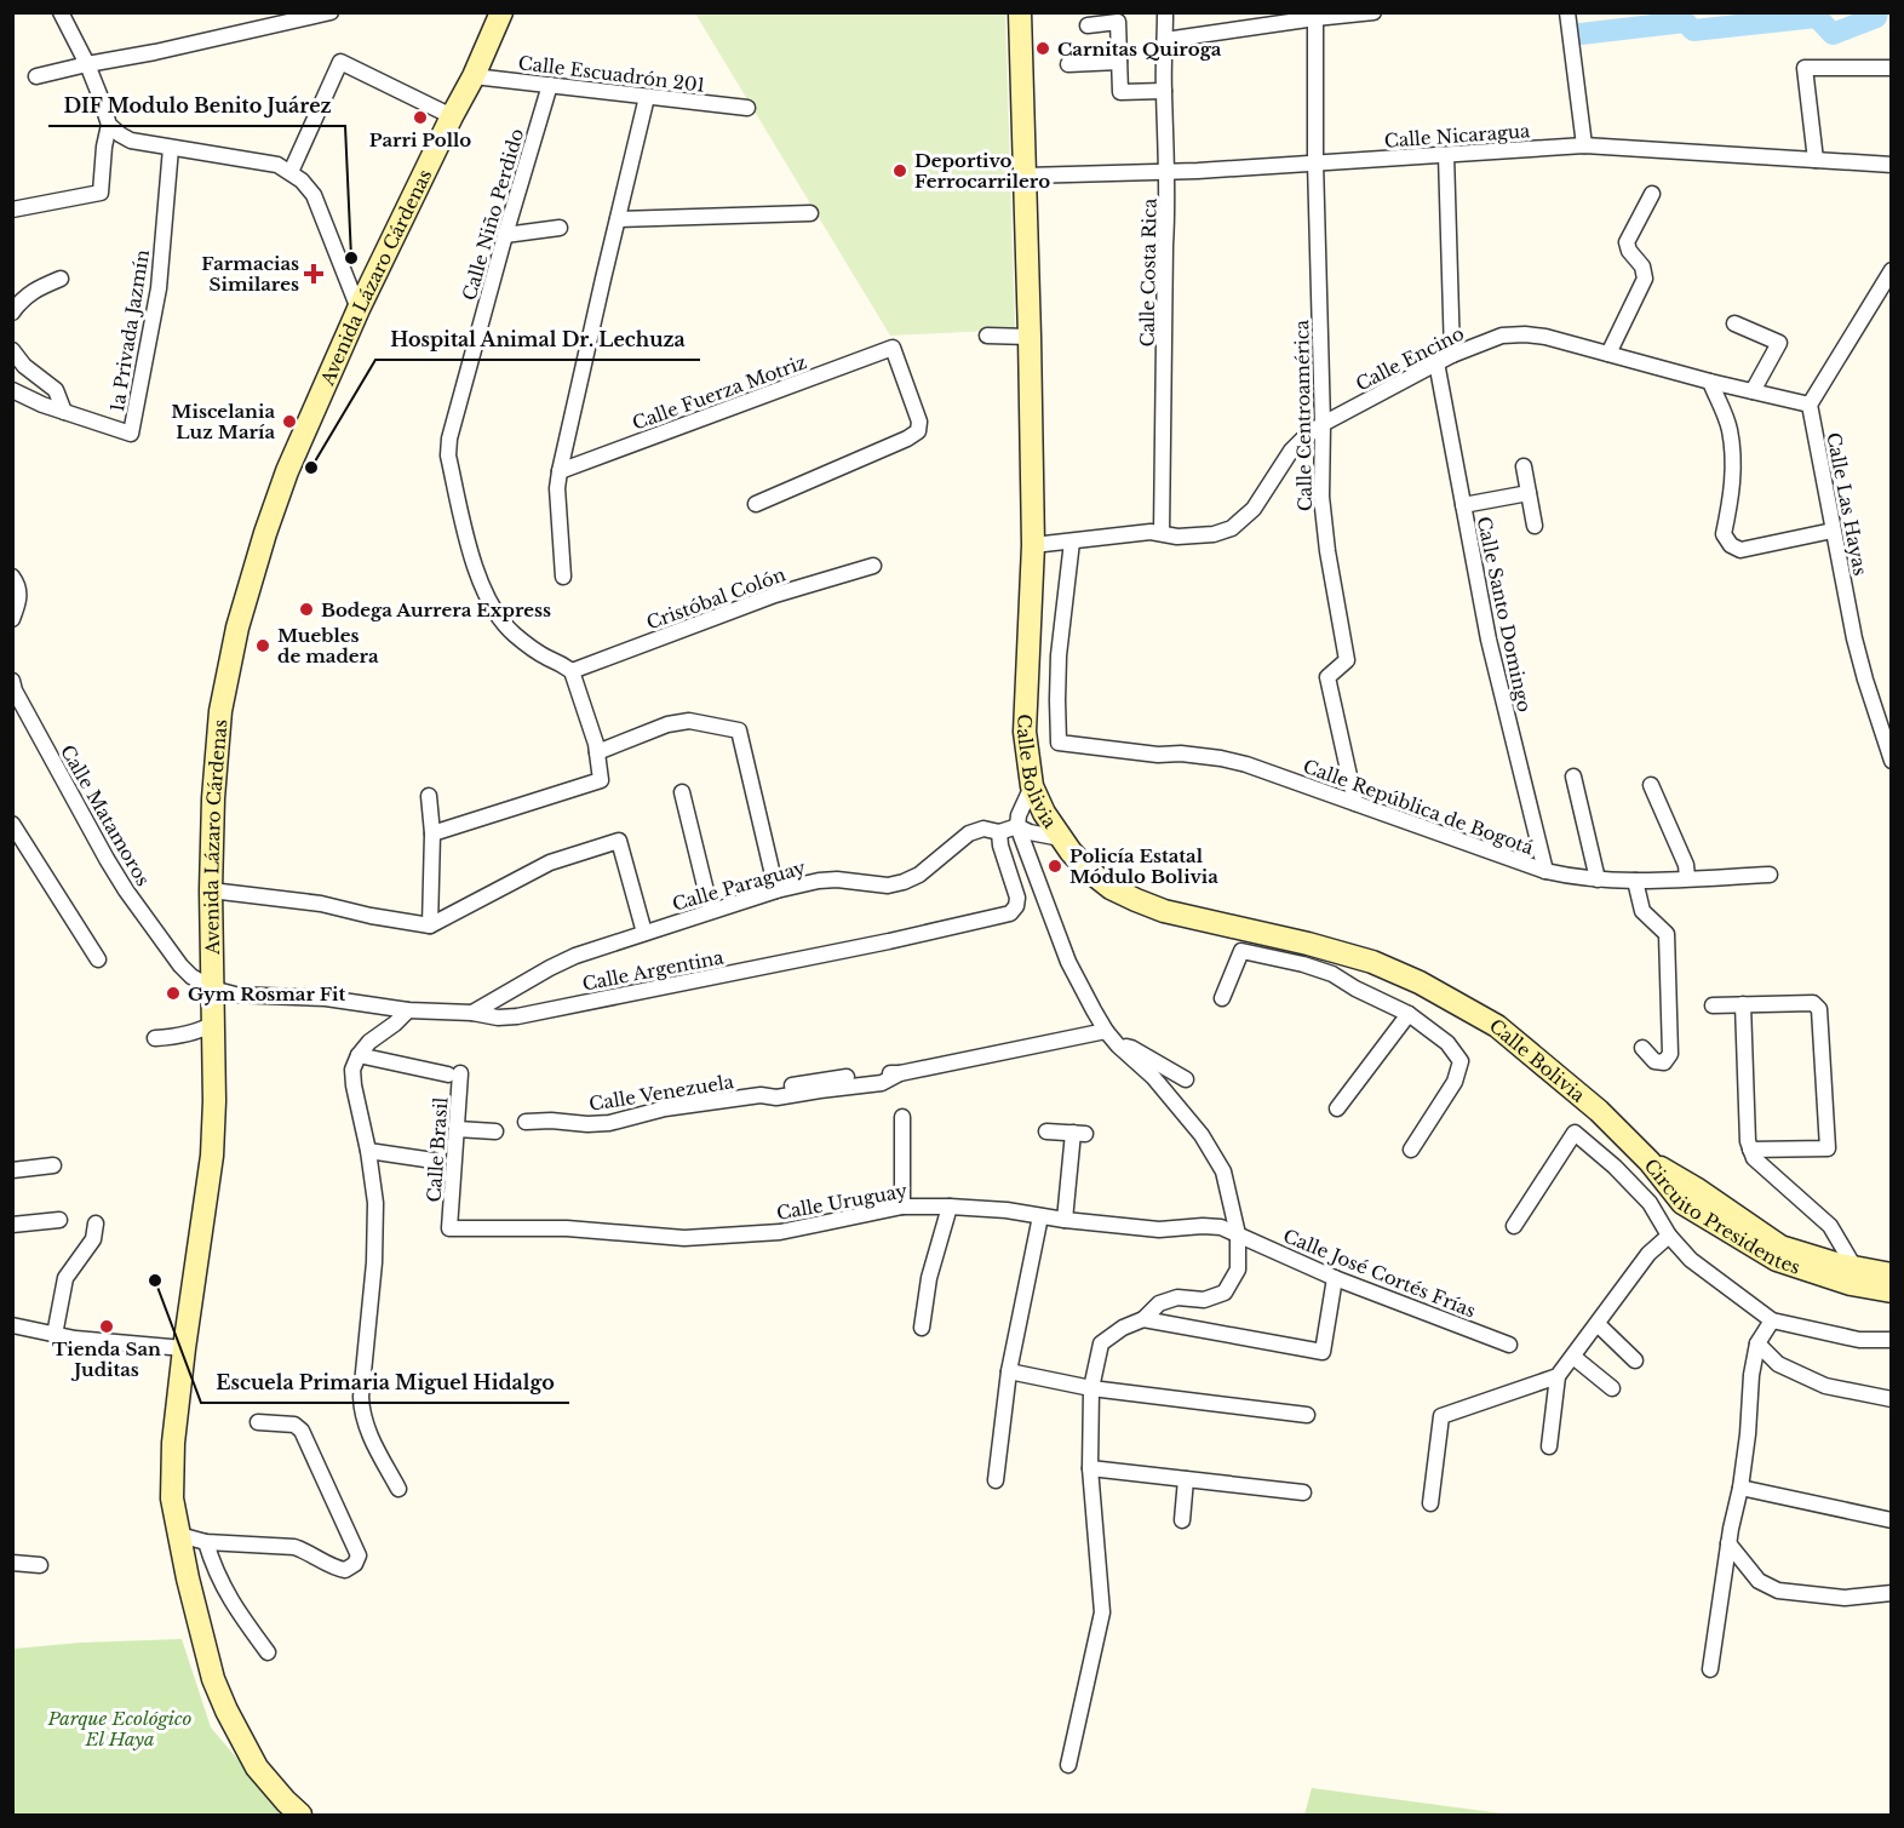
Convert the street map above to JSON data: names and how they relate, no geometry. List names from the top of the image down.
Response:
{
  "streets": {
    "main road": ["Avenida Lázaro Cárdenas", "Calle Bolivia", "Circuito Presidentes"],
    "street": [
      "Calle Escuadrón 201",
      "Calle Nicaragua",
      "Calle Niño Perdido",
      "Calle Costa Rica",
      "1a Privada Jazmín",
      "Calle Encino",
      "Calle Fuerza Motriz",
      "Calle Centroamérica",
      "Calle Las Hayas",
      "Cristóbal Colón",
      "Calle Santo Domingo",
      "Calle República de Bogotá",
      "Calle Matamoros",
      "Calle Paraguay",
      "Calle Argentina",
      "Calle Venezuela",
      "Calle Brasil",
      "Calle Uruguay",
      "Calle José Cortés Frías"
    ]
  },
  "crossings": [
    ["Calle Escuadrón 201", "Calle Niño Perdido"],
    ["Calle Escuadrón 201", "Avenida Lázaro Cárdenas"],
    ["Calle Nicaragua", "Calle Costa Rica"],
    ["Calle Nicaragua", "Calle Centroamérica"],
    ["Calle Nicaragua", "Calle Bolivia"],
    ["Calle Niño Perdido", "Cristóbal Colón"],
    ["Calle Costa Rica", "Calle Encino"],
    ["Avenida Lázaro Cárdenas", "Calle Matamoros"],
    ["Avenida Lázaro Cárdenas", "Calle Argentina"],
    ["Calle Encino", "Calle Centroamérica"],
    ["Calle Encino", "Calle Las Hayas"],
    ["Calle Encino", "Calle Santo Domingo"],
    ["Calle Encino", "Calle Bolivia"],
    ["Calle Encino", "Calle República de Bogotá"],
    ["Calle Centroamérica", "Calle República de Bogotá"],
    ["Calle Santo Domingo", "Calle República de Bogotá"],
    ["Calle Bolivia", "Circuito Presidentes"],
    ["Calle Matamoros", "Calle Argentina"],
    ["Calle Paraguay", "Calle Argentina"],
    ["Calle Brasil", "Calle Uruguay"],
    ["Calle Uruguay", "Calle José Cortés Frías"]
  ],
  "parks": ["Parque Ecológico El Haya"],
  "places": {
    "other": [
      "Carnitas Quiroga",
      "Parri Pollo",
      "Deportivo Ferrocarrilero",
      "DIF Modulo Benito Juárez",
      "Miscelania Luz María",
      "Hospital Animal Dr. Lechuza",
      "Bodega Aurrera Express",
      "Muebles de madera",
      "Policía Estatal Módulo Bolivia",
      "Gym Rosmar Fit",
      "Escuela Primaria Miguel Hidalgo",
      "Tienda San Juditas"
    ],
    "health": ["Farmacias Similares"]
  }
}
